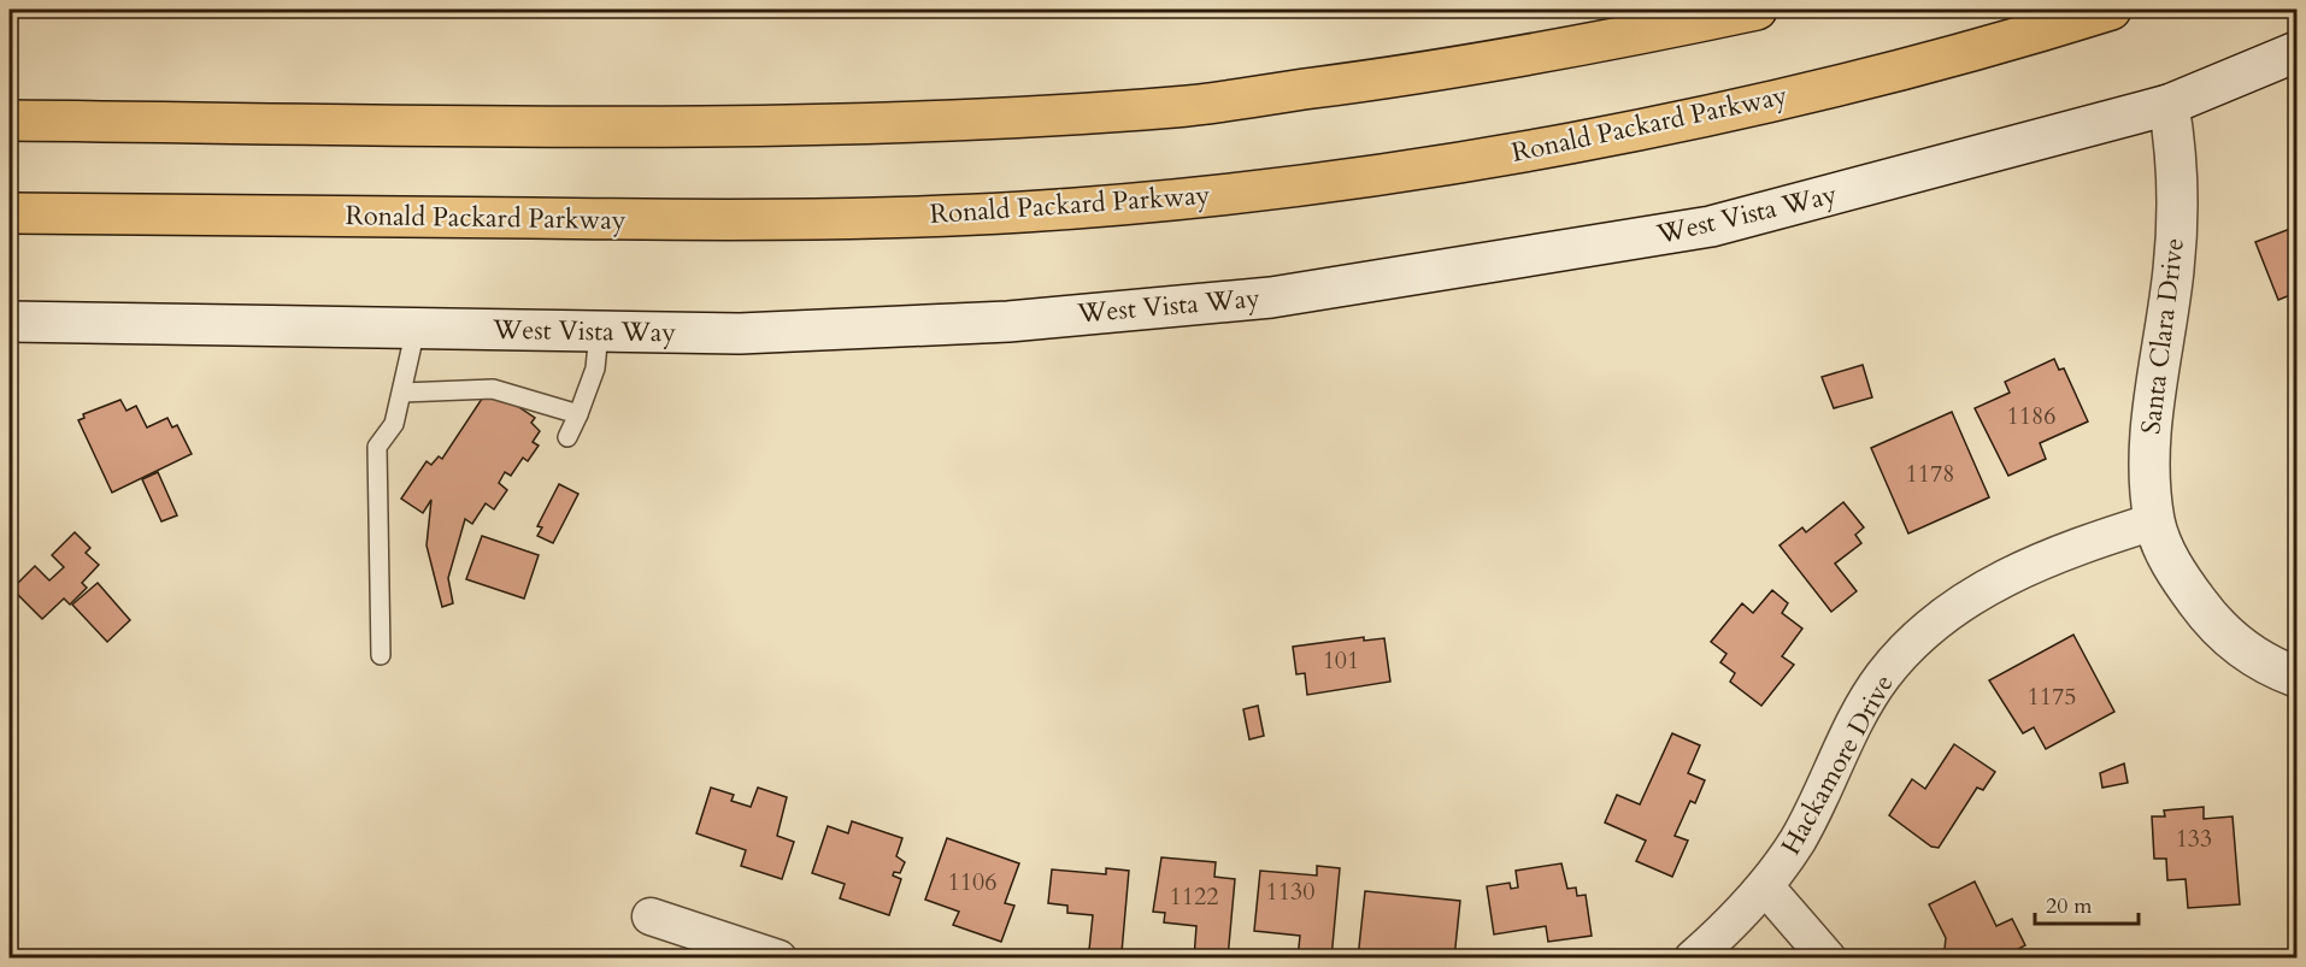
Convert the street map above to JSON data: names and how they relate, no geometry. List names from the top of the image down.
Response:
{
  "streets": {
    "highway": ["Ronald Packard Parkway"],
    "main road": ["West Vista Way", "Santa Clara Drive"],
    "street": ["Hackamore Drive"]
  },
  "crossings": [
    ["West Vista Way", "Santa Clara Drive"],
    ["Santa Clara Drive", "Hackamore Drive"]
  ],
  "house_numbers": [
    "1186",
    "1178",
    "101",
    "1175",
    "133",
    "1106",
    "1130",
    "1122"
  ],
  "scale_bar": "20 m"
}
